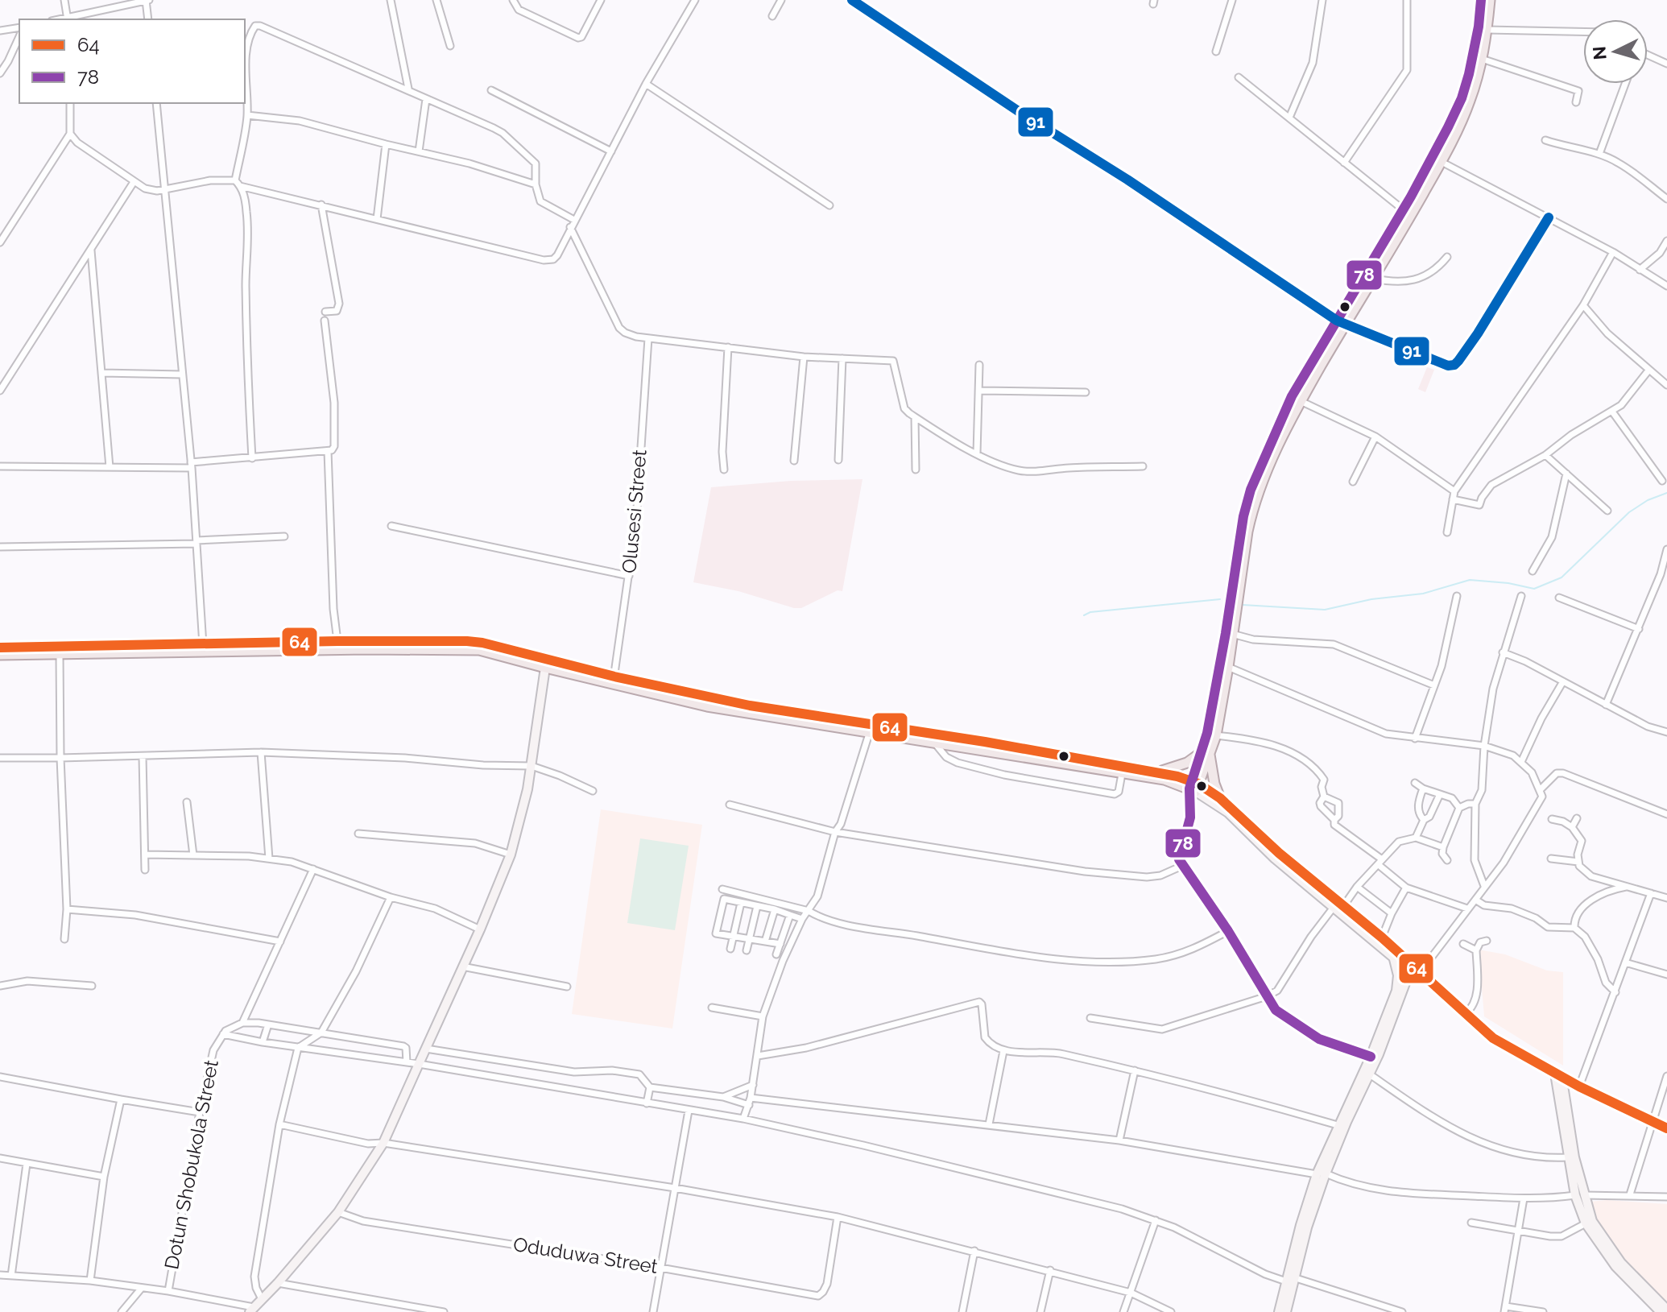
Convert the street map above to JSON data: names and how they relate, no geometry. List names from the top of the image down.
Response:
{
  "streets": {
    "street": ["Olusesi Street", "Dotun Shobukola Street", "Oduduwa Street"]
  },
  "lines": ["transit line 78", "transit line 91", "transit line 64"],
  "legend": ["64", "78"],
  "north": "left"
}
